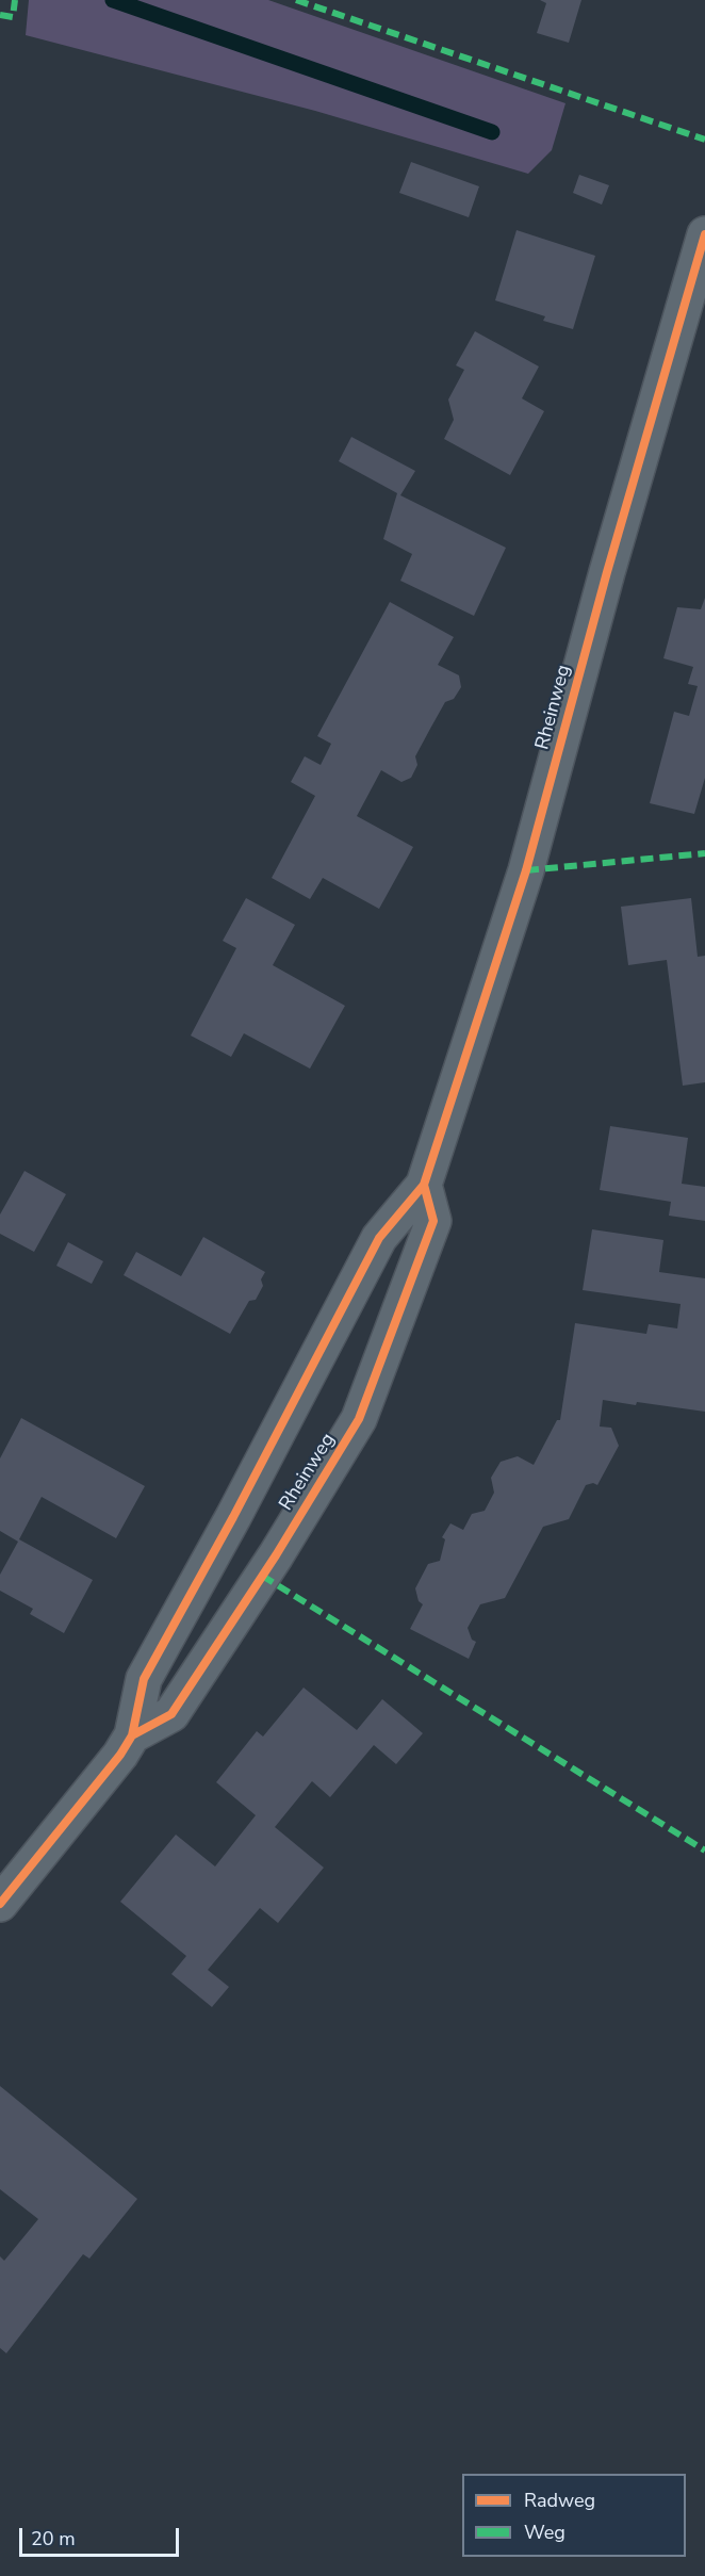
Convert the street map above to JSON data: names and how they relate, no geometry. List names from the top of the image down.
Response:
{
  "streets": {
    "main road": ["Rheinweg"]
  },
  "legend": ["Radweg", "Weg"],
  "scale_bar": "20 m"
}
